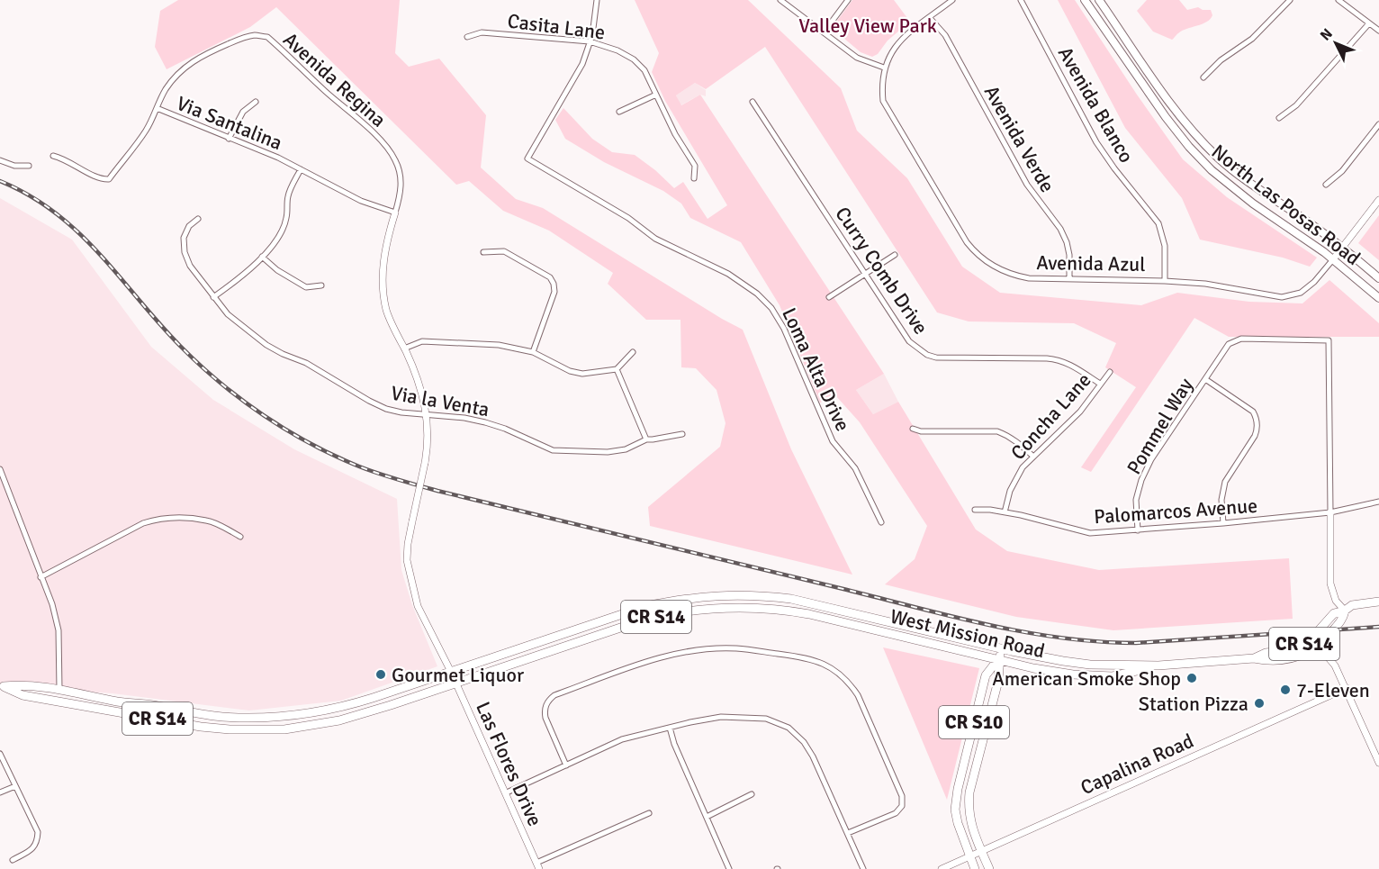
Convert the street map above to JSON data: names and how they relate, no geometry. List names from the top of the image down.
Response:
{
  "streets": {
    "main road": [
      "North Las Posas Road",
      "CR S14",
      "West Mission Road",
      "CR S10"
    ],
    "street": [
      "Casita Lane",
      "Avenida Regina",
      "Avenida Blanco",
      "Via Santalina",
      "Avenida Verde",
      "Avenida Azul",
      "Curry Comb Drive",
      "Loma Alta Drive",
      "Via la Venta",
      "Concha Lane",
      "Pommel Way",
      "Palomarcos Avenue",
      "Las Flores Drive",
      "Capalina Road"
    ]
  },
  "crossings": [
    ["Casita Lane", "Loma Alta Drive"],
    ["Avenida Regina", "Via Santalina"],
    ["Avenida Regina", "Las Flores Drive"],
    ["Avenida Blanco", "Avenida Azul"],
    ["Via Santalina", "Las Flores Drive"],
    ["Avenida Verde", "Avenida Azul"],
    ["North Las Posas Road", "Avenida Azul"],
    ["Curry Comb Drive", "Concha Lane"],
    ["Via la Venta", "Las Flores Drive"],
    ["Concha Lane", "Palomarcos Avenue"],
    ["Pommel Way", "Palomarcos Avenue"],
    ["CR S14", "West Mission Road"],
    ["CR S14", "Las Flores Drive"],
    ["West Mission Road", "CR S10"],
    ["West Mission Road", "Las Flores Drive"],
    ["CR S10", "Capalina Road"]
  ],
  "parks": ["Valley View Park"],
  "places": [
    "Gourmet Liquor",
    "American Smoke Shop",
    "7-Eleven",
    "Station Pizza"
  ],
  "north": "top left"
}
